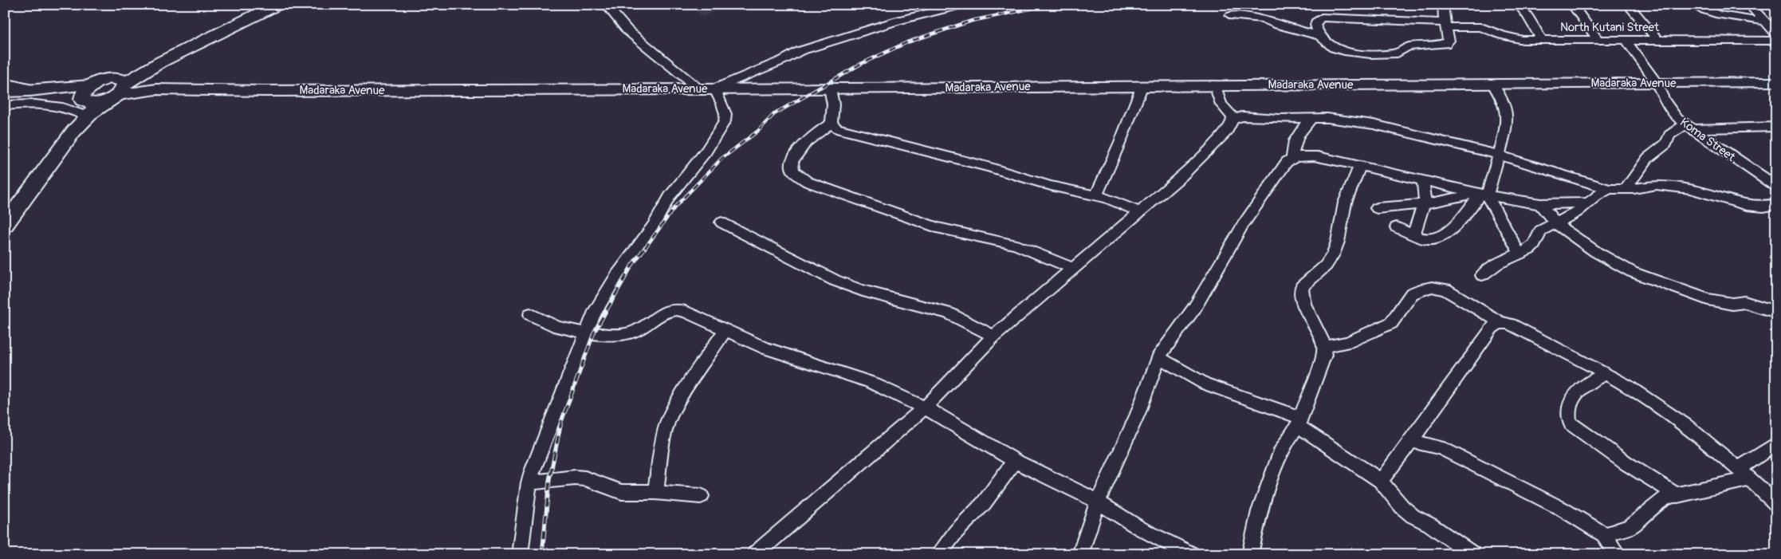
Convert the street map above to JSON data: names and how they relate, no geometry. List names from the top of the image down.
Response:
{
  "streets": {
    "main road": ["Madaraka Avenue"],
    "street": ["North Kutani Street", "Koma Street"]
  },
  "crossings": [
    ["North Kutani Street", "Koma Street"],
    ["Madaraka Avenue", "Koma Street"]
  ]
}
